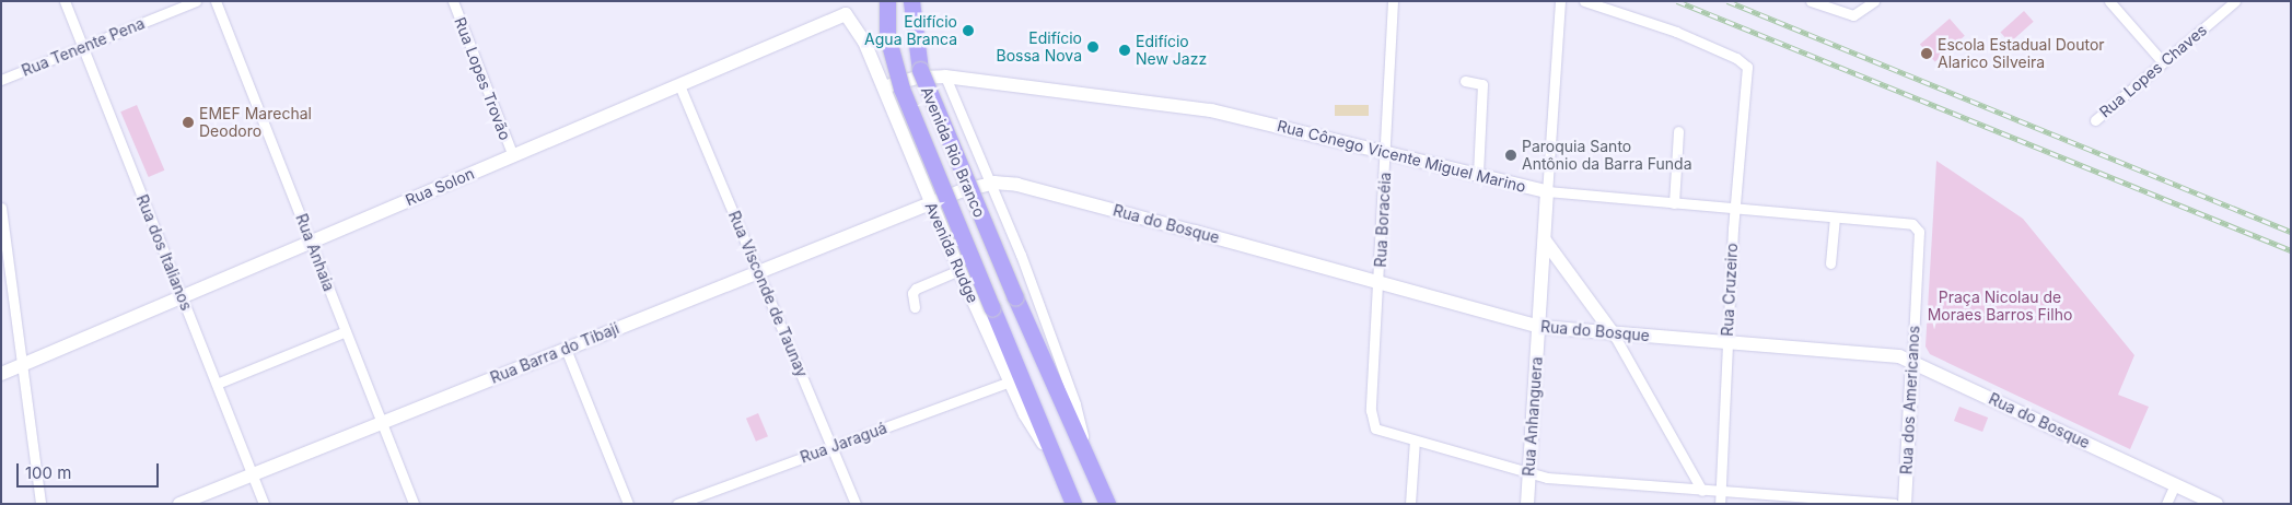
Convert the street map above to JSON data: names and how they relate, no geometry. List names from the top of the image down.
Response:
{
  "streets": {
    "main road": ["Avenida Rio Branco", "Avenida Rudge"],
    "street": [
      "Rua Tenente Pena",
      "Rua Lopes Chaves",
      "Rua Lopes Trovão",
      "Rua Cônego Vicente Miguel Marino",
      "Rua Solon",
      "Rua Boracéia",
      "Rua do Bosque",
      "Rua dos Italianos",
      "Rua Anhaia",
      "Rua Cruzeiro",
      "Rua Visconde de Taunay",
      "Rua Barra do Tibaji",
      "Rua dos Americanos",
      "Rua Anhanguera",
      "Rua Jaraguá"
    ]
  },
  "crossings": [
    ["Rua Tenente Pena", "Rua dos Italianos"],
    ["Rua Lopes Trovão", "Rua Solon"],
    ["Avenida Rio Branco", "Avenida Rudge"],
    ["Rua Cônego Vicente Miguel Marino", "Rua Boracéia"],
    ["Rua Cônego Vicente Miguel Marino", "Avenida Rudge"],
    ["Rua Cônego Vicente Miguel Marino", "Rua Cruzeiro"],
    ["Rua Cônego Vicente Miguel Marino", "Rua dos Americanos"],
    ["Rua Cônego Vicente Miguel Marino", "Rua Anhanguera"],
    ["Rua Solon", "Rua dos Italianos"],
    ["Rua Solon", "Rua Anhaia"],
    ["Rua Solon", "Avenida Rudge"],
    ["Rua Solon", "Rua Visconde de Taunay"],
    ["Rua Boracéia", "Rua do Bosque"],
    ["Rua do Bosque", "Avenida Rudge"],
    ["Rua do Bosque", "Rua Cruzeiro"],
    ["Rua do Bosque", "Rua Barra do Tibaji"],
    ["Rua do Bosque", "Rua dos Americanos"],
    ["Rua do Bosque", "Rua Anhanguera"],
    ["Rua dos Italianos", "Rua Barra do Tibaji"],
    ["Rua Anhaia", "Rua Barra do Tibaji"],
    ["Avenida Rudge", "Rua Barra do Tibaji"],
    ["Avenida Rudge", "Rua Jaraguá"],
    ["Rua Visconde de Taunay", "Rua Barra do Tibaji"],
    ["Rua Visconde de Taunay", "Rua Jaraguá"]
  ],
  "parks": ["Praça Nicolau de Moraes Barros Filho"],
  "places": [
    "Edifício Agua Branca",
    "Edifício Bossa Nova",
    "Edifício New Jazz",
    "Escola Estadual Doutor Alarico Silveira",
    "EMEF Marechal Deodoro",
    "Paroquia Santo Antônio da Barra Funda"
  ],
  "scale_bar": "100 m"
}
